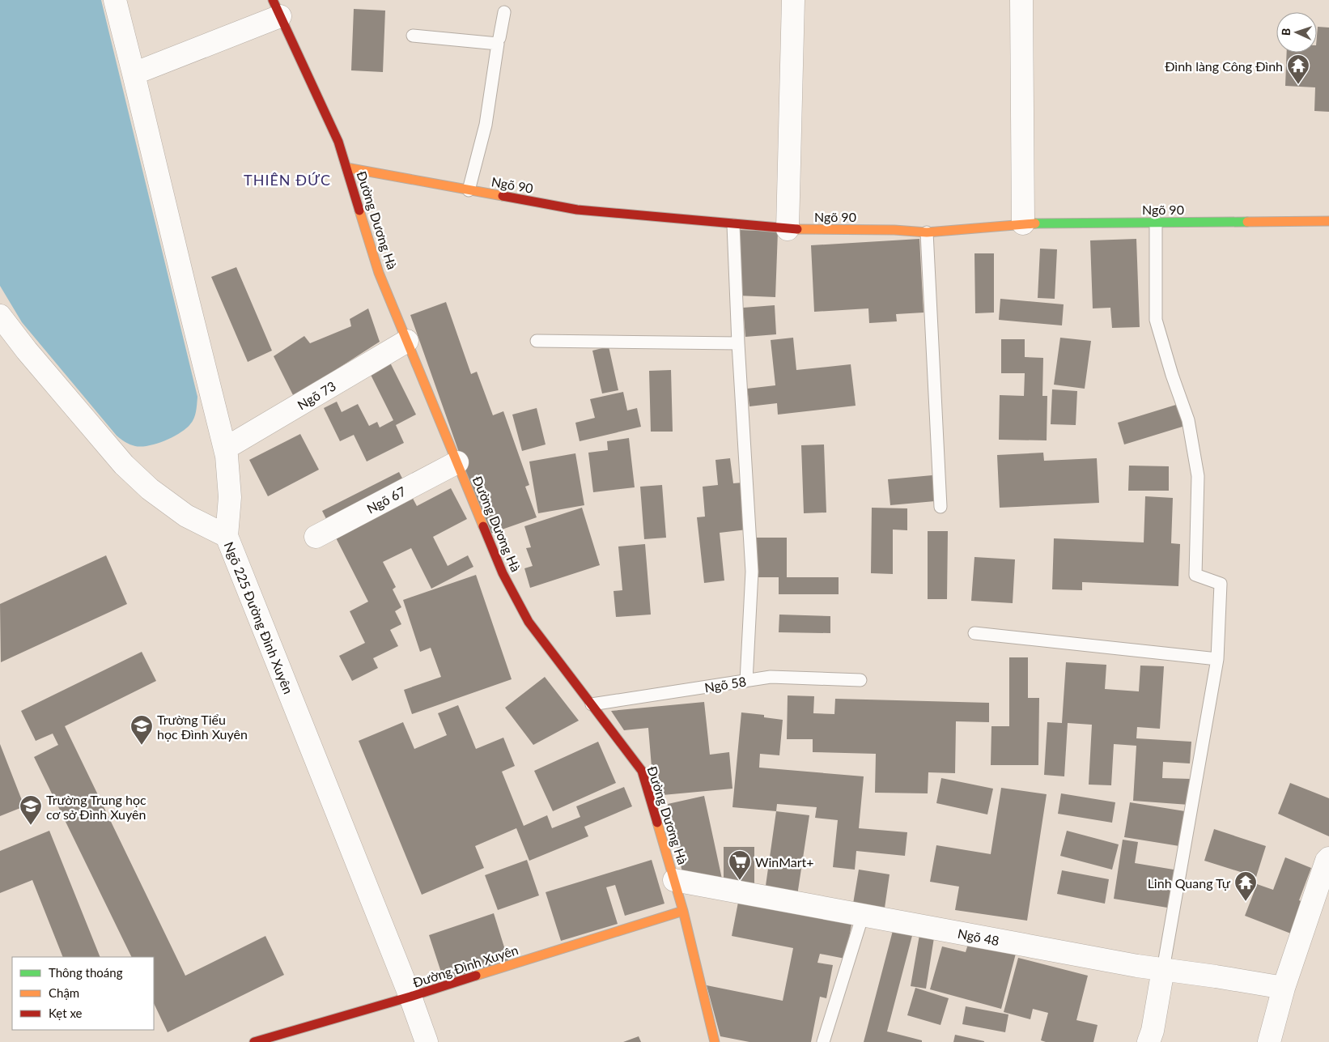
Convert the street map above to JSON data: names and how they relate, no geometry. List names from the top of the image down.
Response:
{
  "streets": {
    "street": [
      "Ngõ 90",
      "Đường Dương Hà",
      "Ngõ 73",
      "Ngõ 67",
      "Ngõ 225 Đường Đình Xuyên",
      "Ngõ 48",
      "Đường Đình Xuyên"
    ],
    "lane": ["Ngõ 58"]
  },
  "crossings": [
    ["Ngõ 90", "Đường Dương Hà"],
    ["Đường Dương Hà", "Ngõ 73"],
    ["Đường Dương Hà", "Ngõ 67"],
    ["Đường Dương Hà", "Ngõ 58"],
    ["Đường Dương Hà", "Ngõ 48"],
    ["Đường Dương Hà", "Đường Đình Xuyên"],
    ["Ngõ 225 Đường Đình Xuyên", "Đường Đình Xuyên"]
  ],
  "districts": ["THIÊN ĐỨC"],
  "places": {
    "temple": ["Đình làng Công Đình", "Linh Quang Tự"],
    "school or university": ["Trường Tiểu học Đình Xuyên", "Trường Trung học cơ sở Đình Xuyên"],
    "supermarket": ["WinMart+"]
  },
  "legend": ["Thông thoáng", "Chậm", "Kẹt xe"],
  "north": "left"
}
